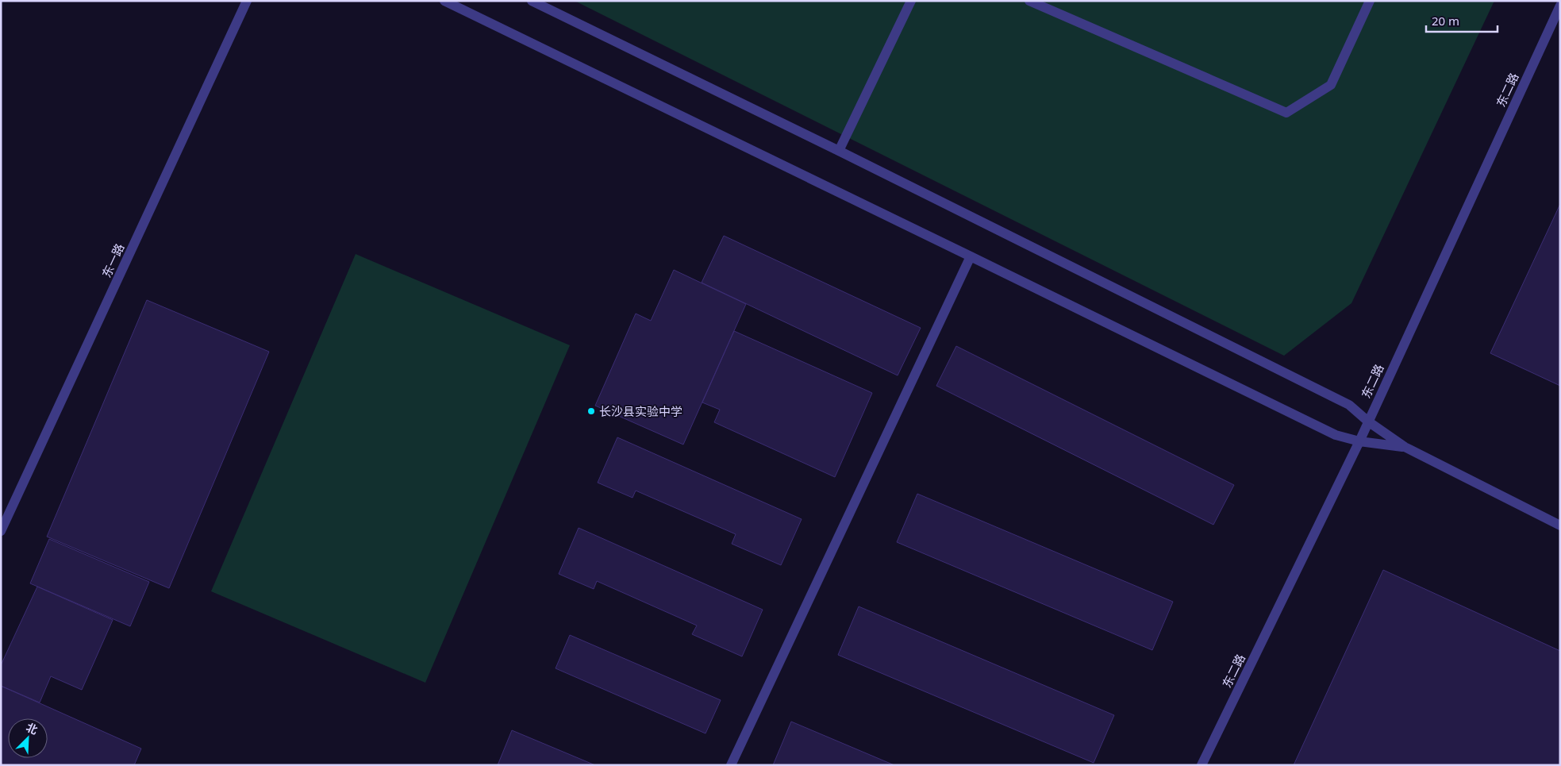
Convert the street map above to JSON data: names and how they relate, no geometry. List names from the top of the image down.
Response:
{
  "streets": {
    "street": ["东二路", "东一路"]
  },
  "places": ["长沙县实验中学"],
  "scale_bar": "20 m",
  "north": "top right"
}
